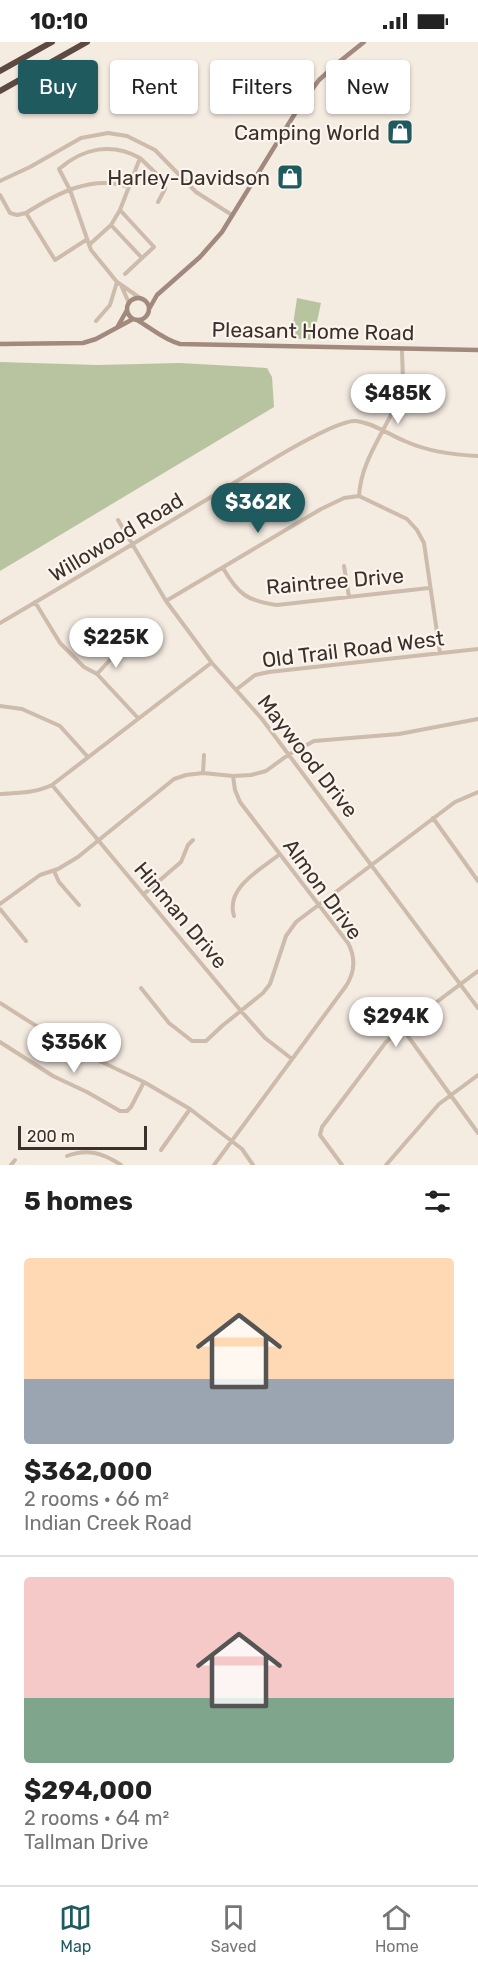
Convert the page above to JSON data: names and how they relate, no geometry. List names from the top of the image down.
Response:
{
  "streets": {
    "main road": ["Pleasant Home Road"],
    "street": [
      "Willowood Road",
      "Raintree Drive",
      "Old Trail Road West",
      "Maywood Drive",
      "Almon Drive",
      "Hinman Drive"
    ]
  },
  "crossings": [
    ["Willowood Road", "Maywood Drive"],
    ["Old Trail Road West", "Maywood Drive"],
    ["Almon Drive", "Hinman Drive"]
  ],
  "places": {
    "shop": ["Camping World", "Harley-Davidson"]
  },
  "scale_bar": "200 m",
  "page": {
    "status": "10:10",
    "chip": [
      "Buy",
      "Rent",
      "Filters",
      "New"
    ],
    "price": [
      "$485K",
      "$362K",
      "$225K",
      "$294K",
      "$356K"
    ],
    "scale": "200 m",
    "heading": "5 homes",
    "list": [
      {
        "name": "$362,000",
        "note": "2 rooms · 66 m² · Indian Creek Road"
      },
      {
        "name": "$294,000",
        "note": "2 rooms · 64 m² · Tallman Drive"
      }
    ],
    "tabs": ["Map", "Saved", "Home"]
  }
}
